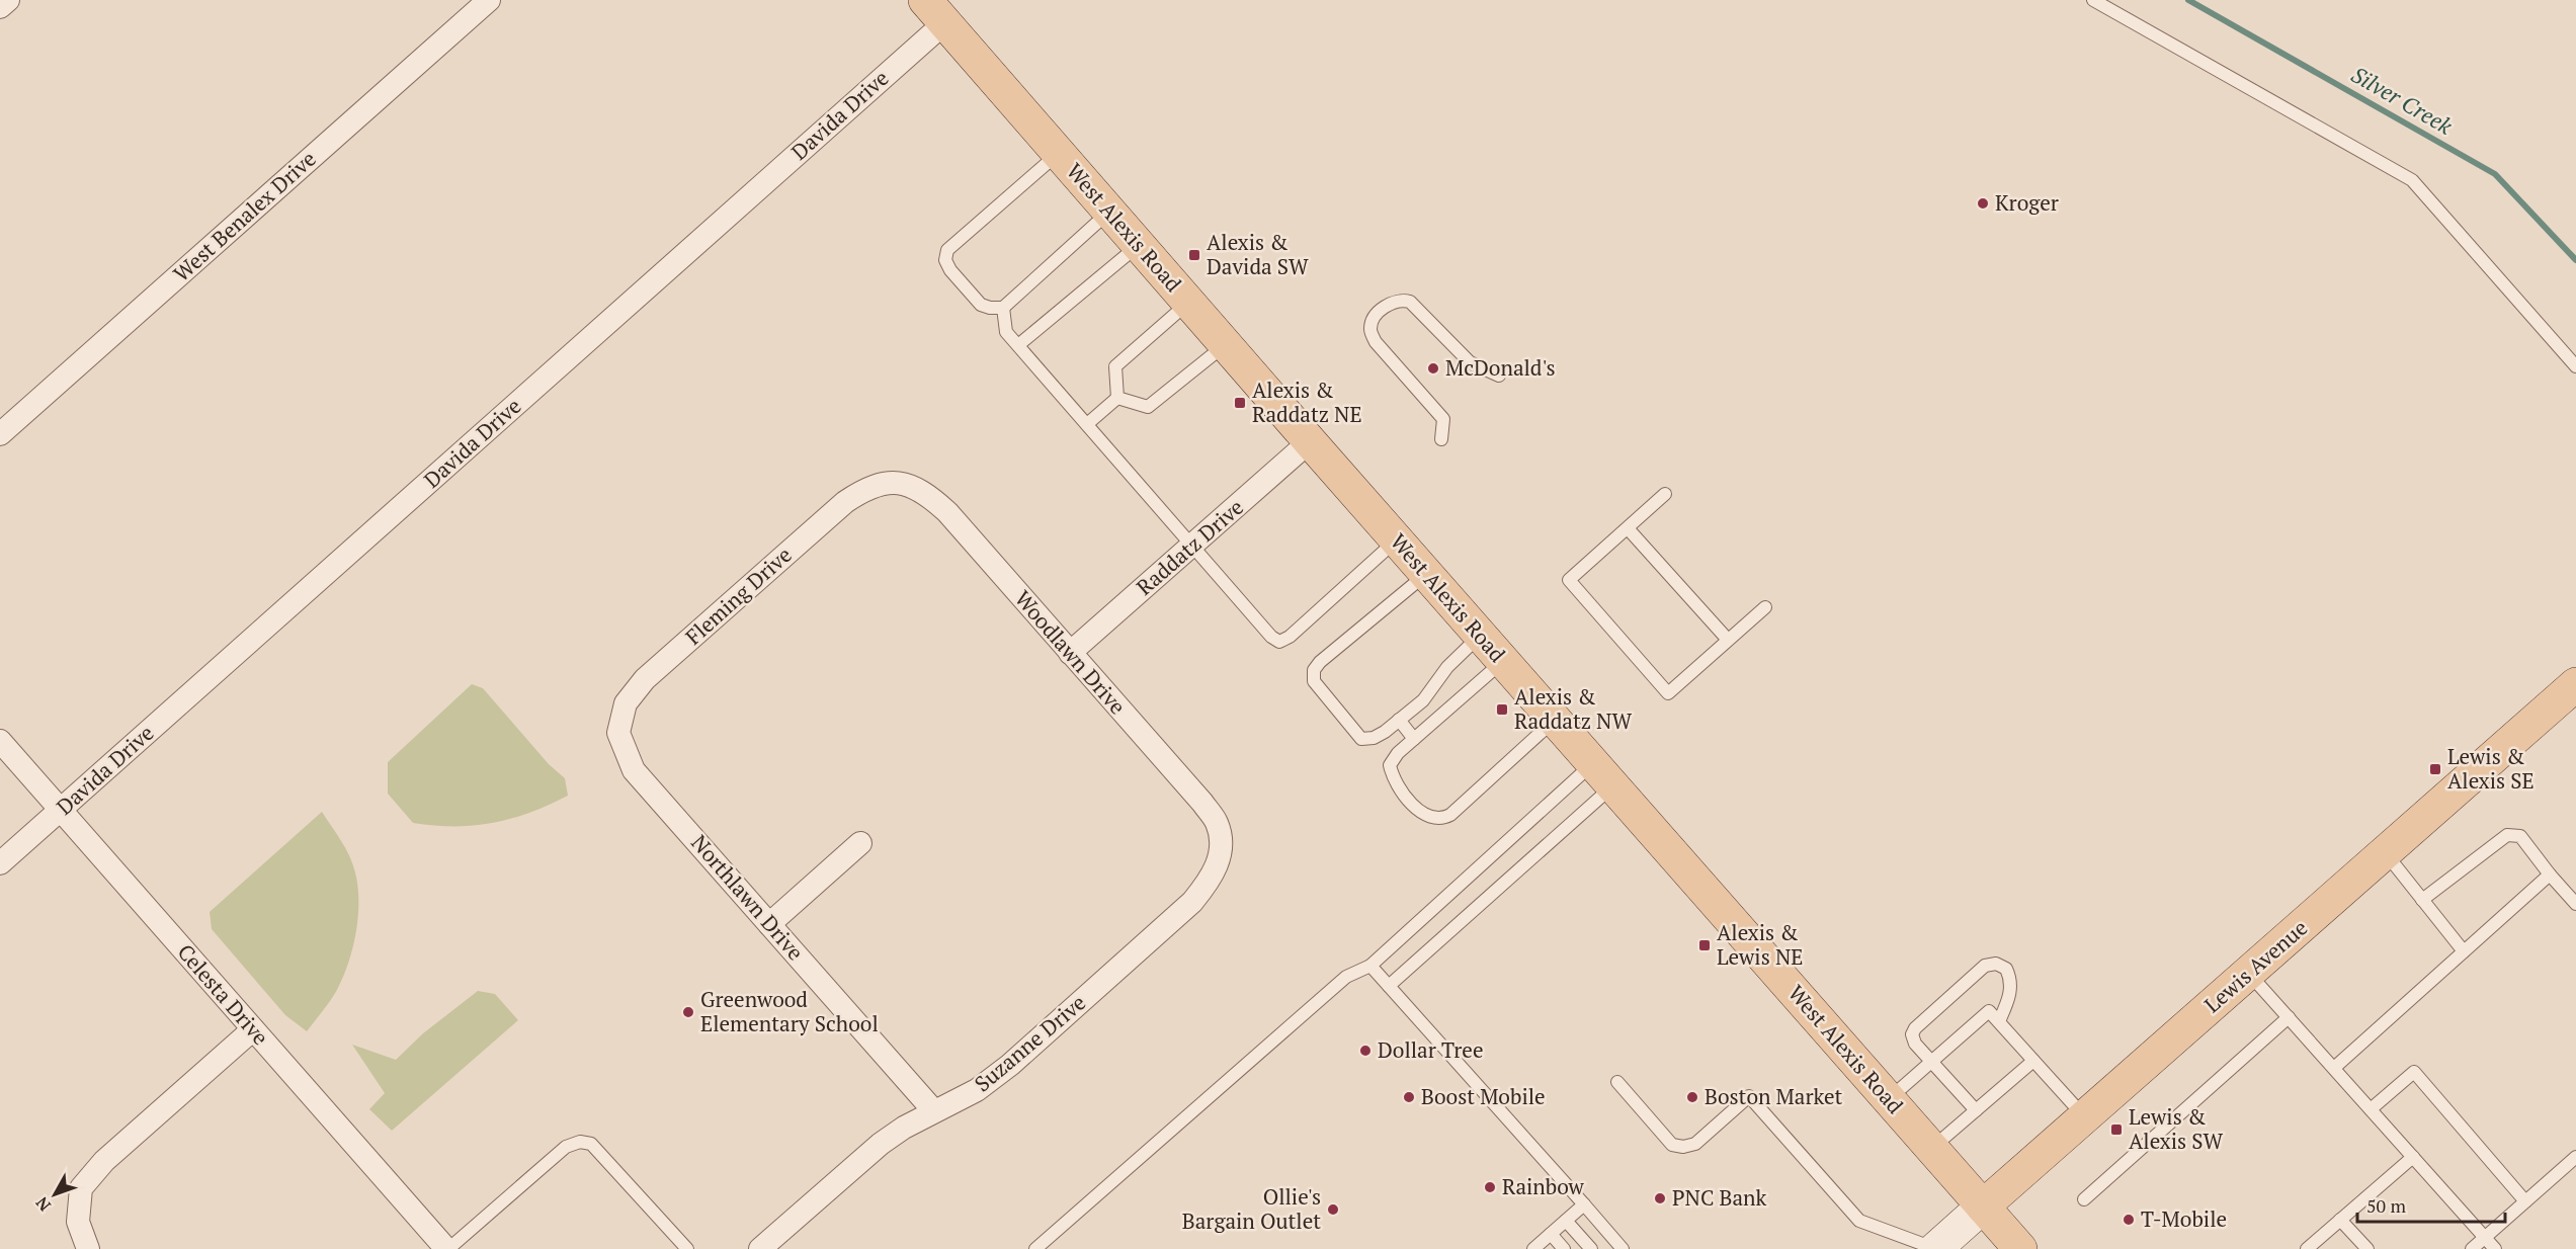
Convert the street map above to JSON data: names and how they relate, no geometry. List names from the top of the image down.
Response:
{
  "streets": {
    "main road": ["West Alexis Road", "Lewis Avenue"],
    "street": [
      "Davida Drive",
      "West Benalex Drive",
      "Raddatz Drive",
      "Fleming Drive",
      "Woodlawn Drive",
      "Northlawn Drive",
      "Celesta Drive",
      "Suzanne Drive"
    ]
  },
  "crossings": [
    ["Davida Drive", "West Alexis Road"],
    ["Davida Drive", "Celesta Drive"],
    ["West Alexis Road", "Raddatz Drive"],
    ["West Alexis Road", "Lewis Avenue"],
    ["Raddatz Drive", "Woodlawn Drive"],
    ["Fleming Drive", "Woodlawn Drive"],
    ["Fleming Drive", "Northlawn Drive"],
    ["Woodlawn Drive", "Suzanne Drive"],
    ["Northlawn Drive", "Suzanne Drive"]
  ],
  "water": ["Silver Creek"],
  "places": {
    "other": [
      "Kroger",
      "McDonald's",
      "Greenwood Elementary School",
      "Dollar Tree",
      "Boost Mobile",
      "Boston Market",
      "Rainbow",
      "PNC Bank",
      "Ollie's Bargain Outlet",
      "T-Mobile"
    ],
    "transit": [
      "Alexis & Davida SW",
      "Alexis & Raddatz NE",
      "Alexis & Raddatz NW",
      "Lewis & Alexis SE",
      "Alexis & Lewis NE",
      "Lewis & Alexis SW"
    ]
  },
  "scale_bar": "50 m",
  "north": "bottom left"
}
